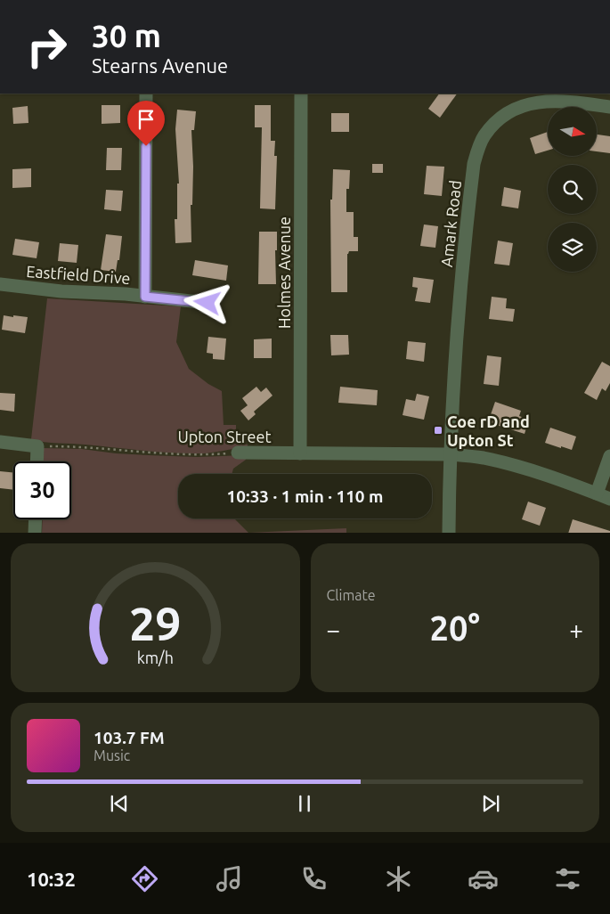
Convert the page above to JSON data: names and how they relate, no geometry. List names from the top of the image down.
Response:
{
  "streets": {
    "street": [
      "Amark Road",
      "Holmes Avenue",
      "Eastfield Drive",
      "Upton Street"
    ]
  },
  "crossings": [
    ["Amark Road", "Upton Street"],
    ["Holmes Avenue", "Upton Street"]
  ],
  "places": {
    "transit": ["Coe rD and Upton St"]
  },
  "north": "right",
  "page": {
    "turn": ["30 m", "Stearns Avenue"],
    "limit": "30",
    "trip": "10:33 · 1 min · 110 m",
    "tile": "Climate",
    "heat": ["−", "20°", "+"],
    "song": ["103.7 FM", "Music"],
    "tabs": "10:32",
    "gauge": ["29", "km/h"]
  }
}
